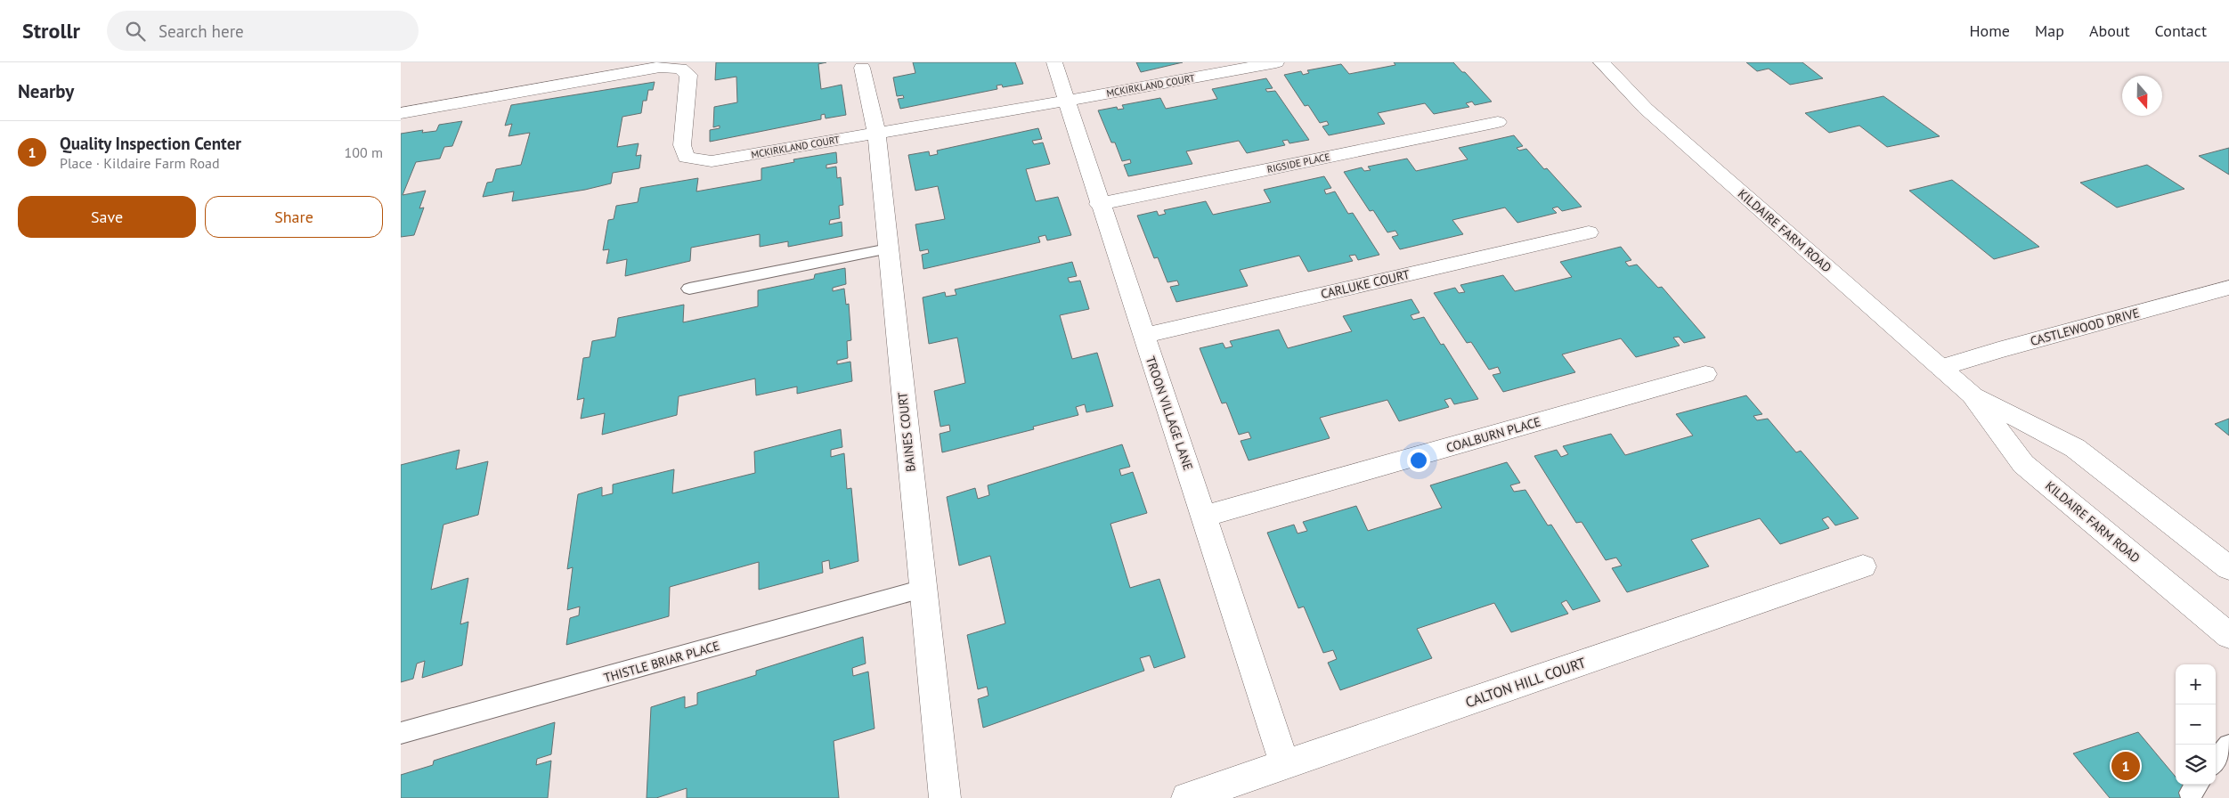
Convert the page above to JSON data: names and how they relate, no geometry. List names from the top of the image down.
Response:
{
  "streets": {
    "street": [
      "MCKIRKLAND COURT",
      "RIGSIDE PLACE",
      "KILDAIRE FARM ROAD",
      "CARLUKE COURT",
      "CASTLEWOOD DRIVE",
      "TROON VILLAGE LANE",
      "BAINES COURT",
      "COALBURN PLACE",
      "CALTON HILL COURT"
    ],
    "lane": ["THISTLE BRIAR PLACE"]
  },
  "crossings": [
    ["MCKIRKLAND COURT", "TROON VILLAGE LANE"],
    ["MCKIRKLAND COURT", "BAINES COURT"],
    ["RIGSIDE PLACE", "TROON VILLAGE LANE"],
    ["KILDAIRE FARM ROAD", "CASTLEWOOD DRIVE"],
    ["CARLUKE COURT", "TROON VILLAGE LANE"],
    ["TROON VILLAGE LANE", "COALBURN PLACE"],
    ["TROON VILLAGE LANE", "CALTON HILL COURT"],
    ["BAINES COURT", "THISTLE BRIAR PLACE"]
  ],
  "north": "bottom",
  "page": {
    "header": "Strollr",
    "search": "Search here",
    "nav": [
      "Home",
      "Map",
      "About",
      "Contact"
    ],
    "heading": "Nearby",
    "list": [
      {
        "mark": "1",
        "name": "Quality Inspection Center",
        "note": "Place · Kildaire Farm Road",
        "value": "100 m"
      }
    ],
    "buttons": ["Save", "Share"],
    "map_buttons": ["+", "−"],
    "pins": "1"
  }
}
